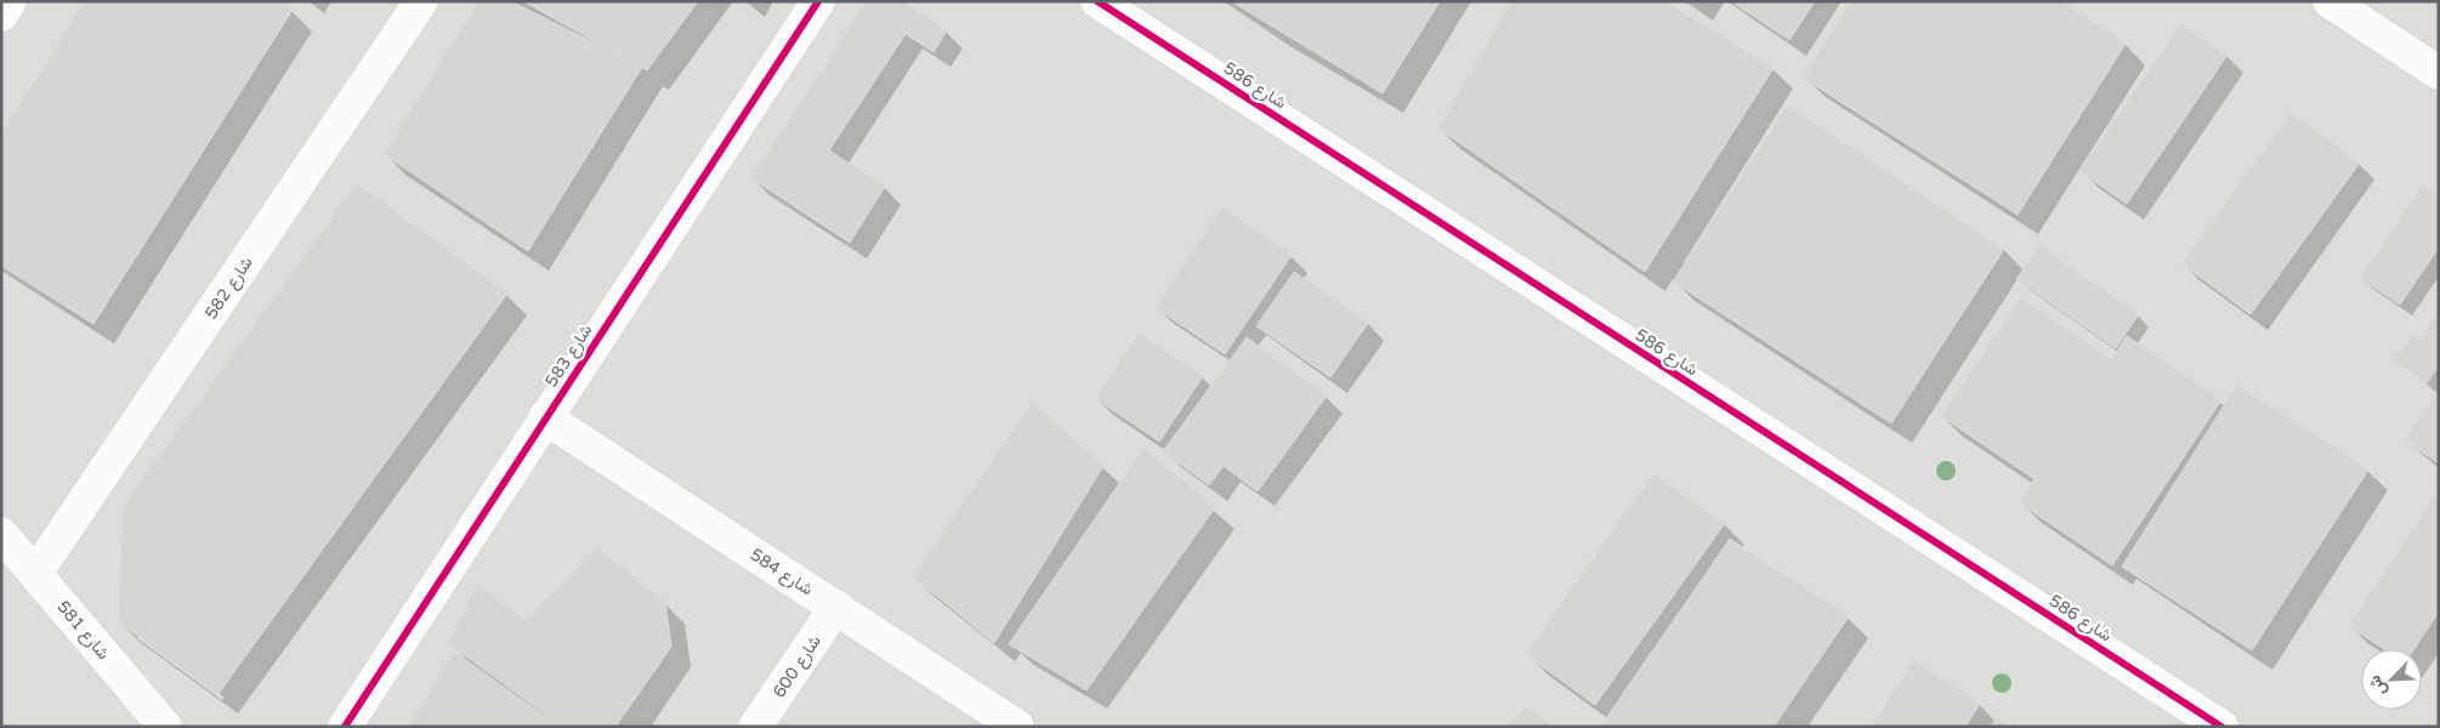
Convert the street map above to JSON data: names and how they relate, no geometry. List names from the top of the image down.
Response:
{
  "streets": {
    "street": [
      "شارع 586",
      "شارع 582",
      "شارع 583",
      "شارع 584",
      "شارع 581",
      "شارع 600"
    ]
  },
  "crossings": [
    ["شارع 582", "شارع 581"],
    ["شارع 583", "شارع 584"],
    ["شارع 584", "شارع 600"]
  ],
  "north": "bottom left"
}
